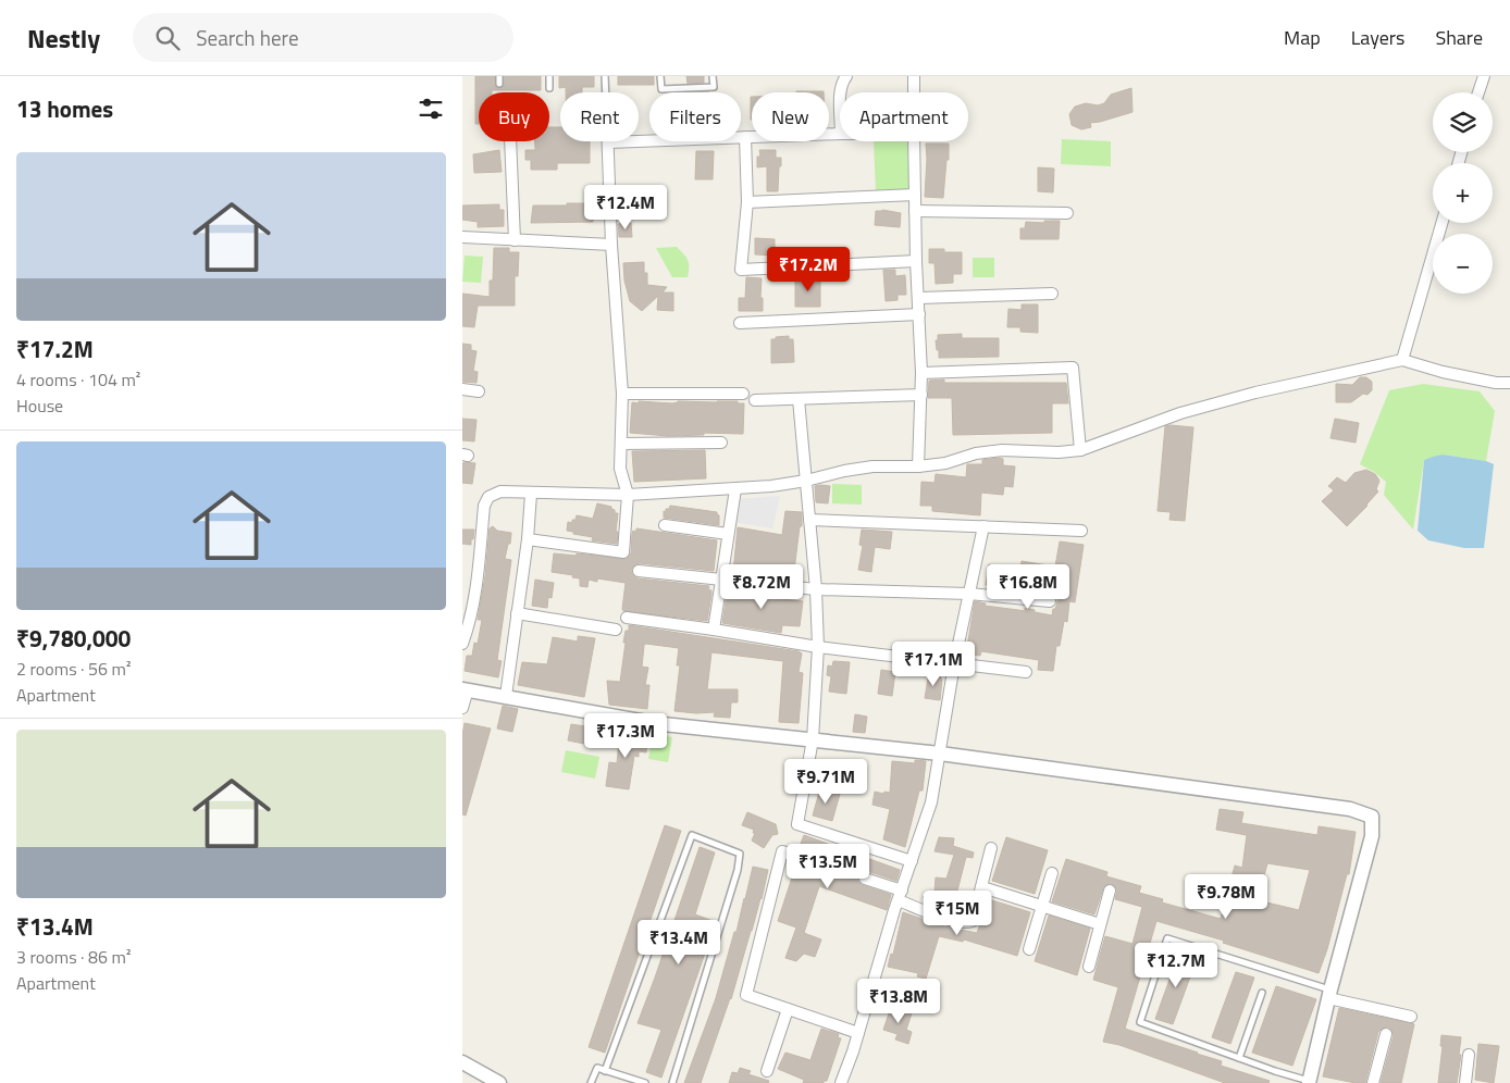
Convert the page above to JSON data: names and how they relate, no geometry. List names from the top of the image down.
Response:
{
  "page": {
    "header": "Nestly",
    "search": "Search here",
    "nav": ["Map", "Layers", "Share"],
    "heading": "13 homes",
    "map_buttons": ["+", "−"],
    "chip": [
      "Buy",
      "Rent",
      "Filters",
      "New",
      "Apartment"
    ],
    "list": [
      {
        "name": "₹17.2M",
        "note": "4 rooms · 104 m² · House"
      },
      {
        "name": "₹9,780,000",
        "note": "2 rooms · 56 m² · Apartment"
      },
      {
        "name": "₹13.4M",
        "note": "3 rooms · 86 m² · Apartment"
      }
    ],
    "price": [
      "₹12.4M",
      "₹17.2M",
      "₹8.72M",
      "₹16.8M",
      "₹17.1M",
      "₹17.3M",
      "₹9.71M",
      "₹13.5M",
      "₹9.78M",
      "₹15M",
      "₹13.4M",
      "₹12.7M",
      "₹13.8M"
    ]
  }
}
